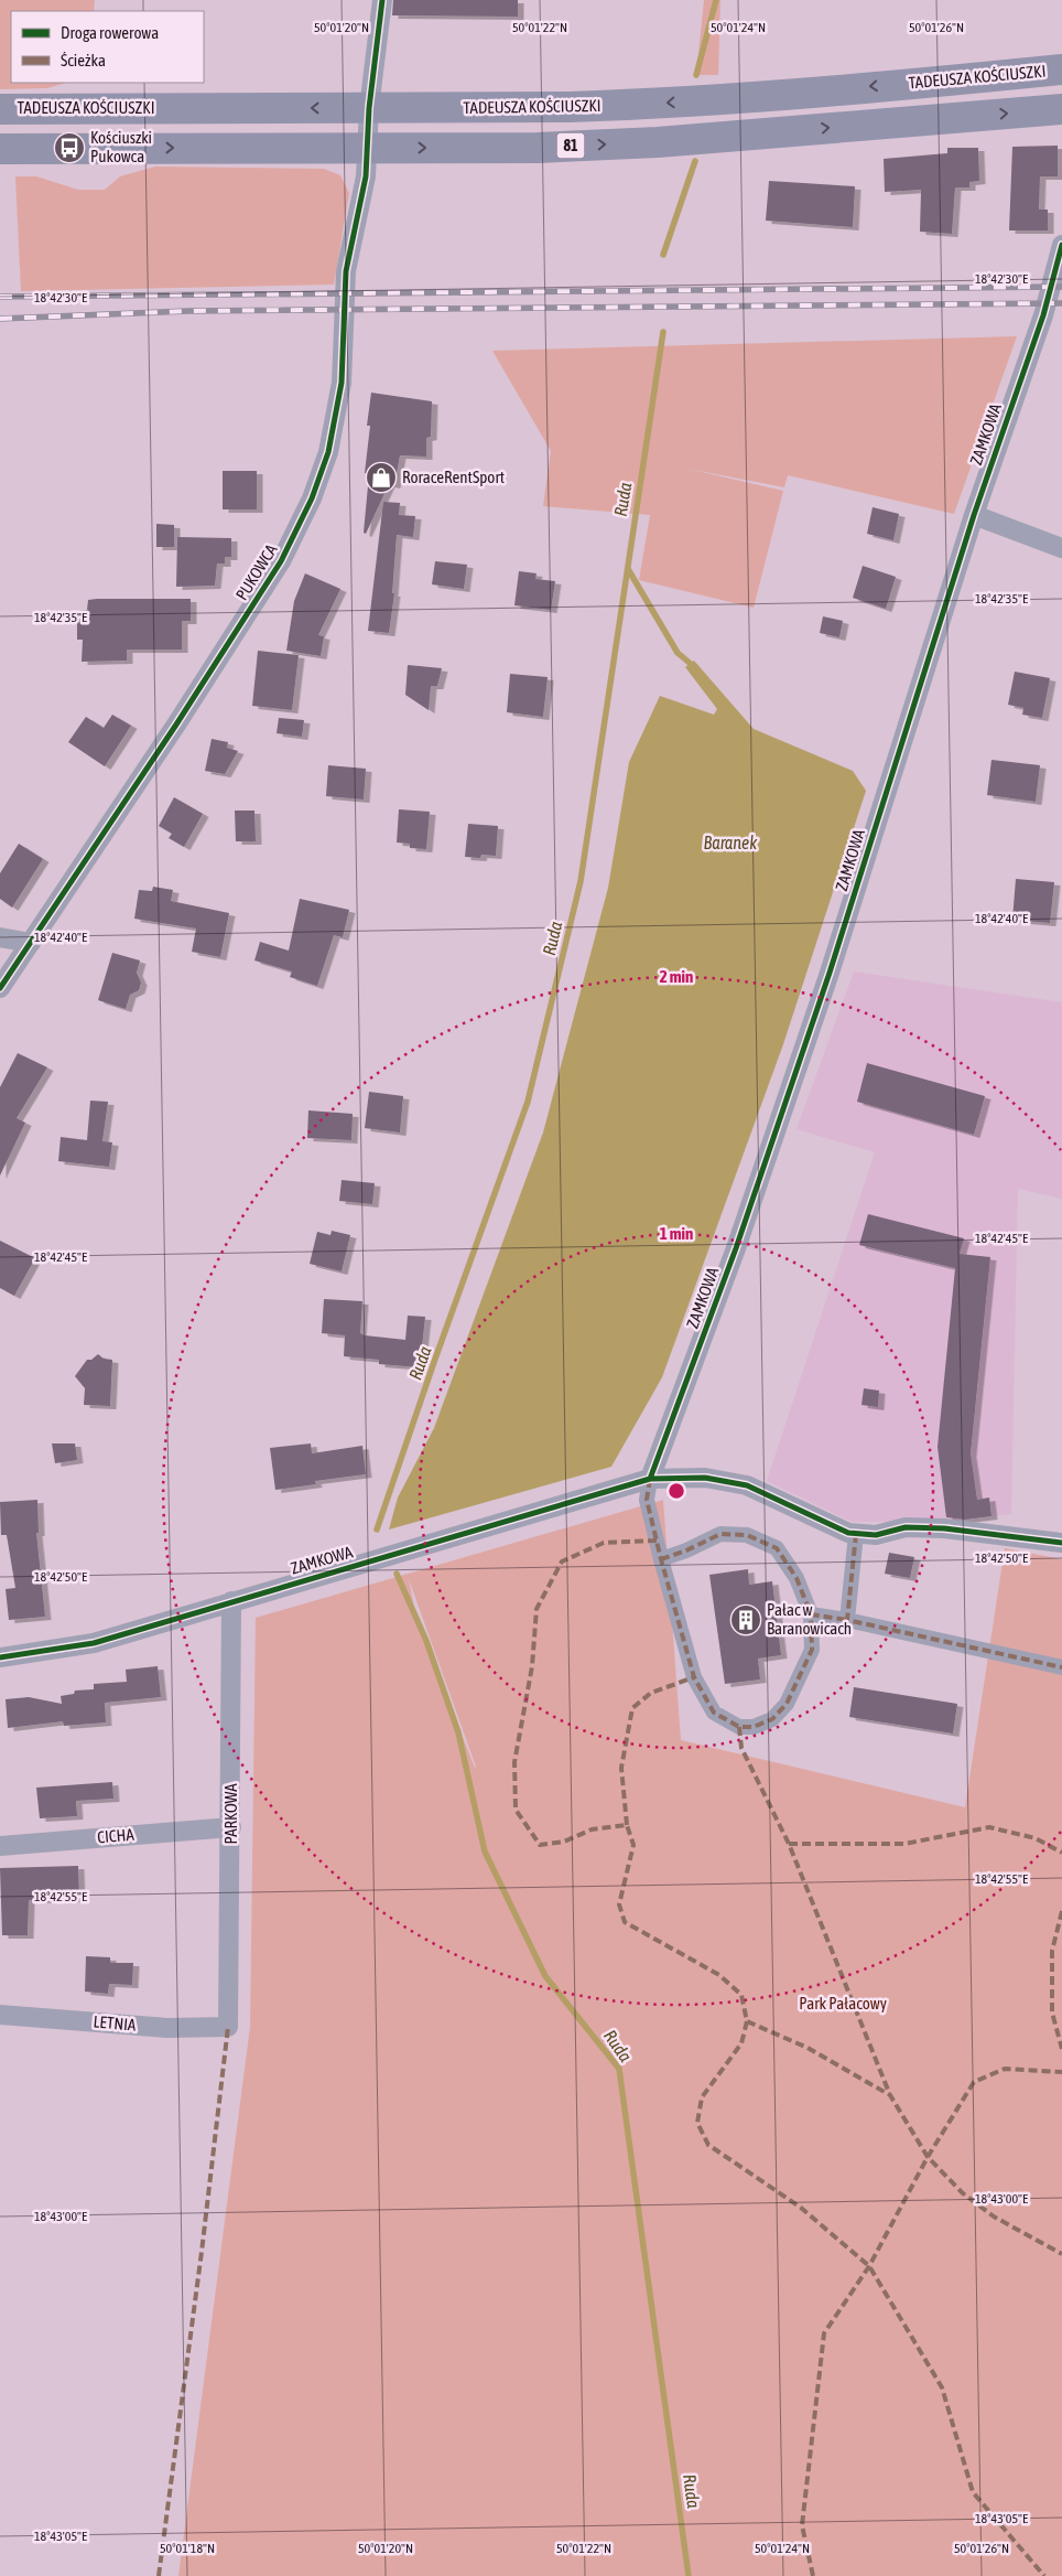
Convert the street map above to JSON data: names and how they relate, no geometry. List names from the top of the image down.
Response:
{
  "streets": {
    "main road": ["TADEUSZA KOŚCIUSZKI", "81"],
    "street": [
      "ZAMKOWA",
      "PUKOWCA",
      "PARKOWA",
      "CICHA",
      "LETNIA"
    ]
  },
  "crossings": [
    ["TADEUSZA KOŚCIUSZKI", "PUKOWCA"],
    ["81", "PUKOWCA"],
    ["ZAMKOWA", "PARKOWA"],
    ["PARKOWA", "CICHA"],
    ["PARKOWA", "LETNIA"]
  ],
  "water": ["Ruda", "Baranek"],
  "parks": ["Park Pałacowy"],
  "places": {
    "bus stop": ["Kościuszki Pukowca"],
    "shop": ["RoraceRentSport"],
    "building": ["Pałac w Baranowicach"]
  },
  "legend": ["Droga rowerowa", "Ścieżka"],
  "coordinates": [
    "50°01'20\"N",
    "50°01'22\"N",
    "50°01'24\"N",
    "50°01'26\"N",
    "18°42'30\"E",
    "18°42'35\"E",
    "18°42'40\"E",
    "18°42'45\"E",
    "18°42'50\"E",
    "18°42'55\"E",
    "18°43'00\"E",
    "18°43'05\"E",
    "50°01'18\"N"
  ],
  "rings": ["2 min", "1 min"]
}
